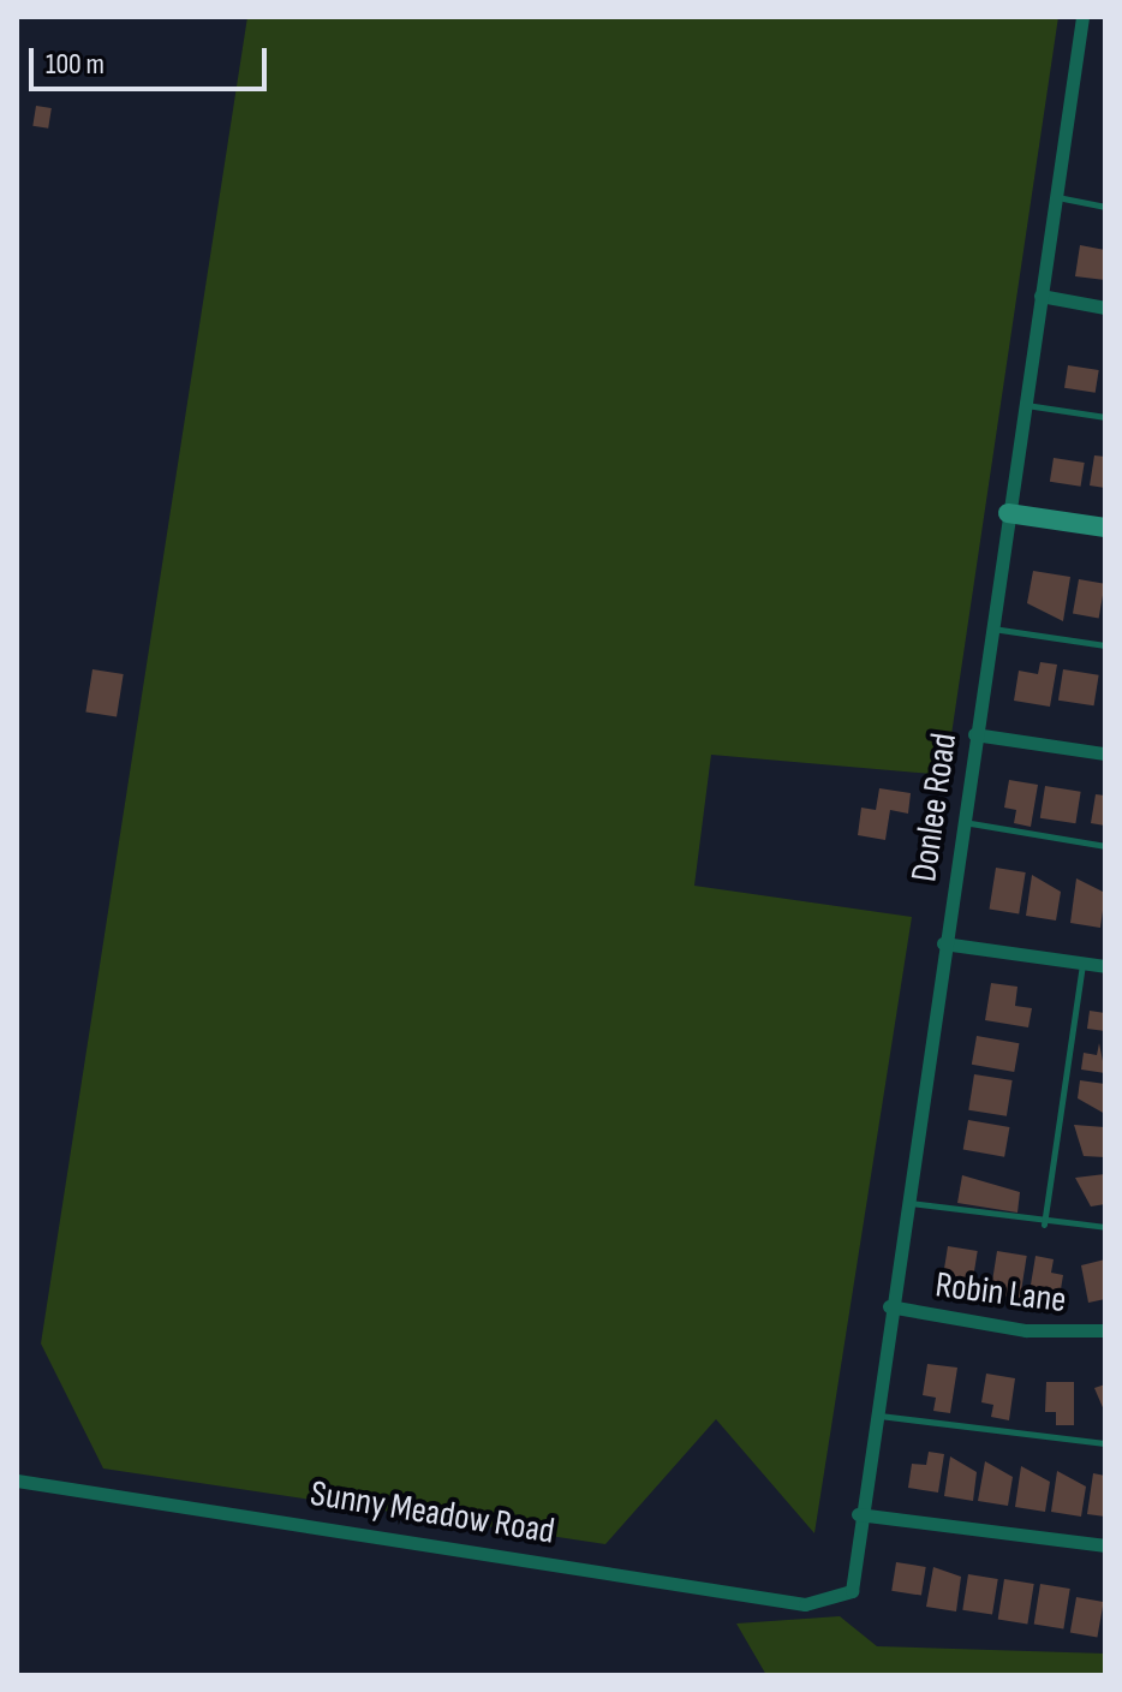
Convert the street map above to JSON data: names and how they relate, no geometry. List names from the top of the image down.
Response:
{
  "streets": {
    "street": ["Donlee Road", "Robin Lane", "Sunny Meadow Road"]
  },
  "crossings": [
    ["Donlee Road", "Robin Lane"],
    ["Donlee Road", "Sunny Meadow Road"]
  ],
  "scale_bar": "100 m"
}
